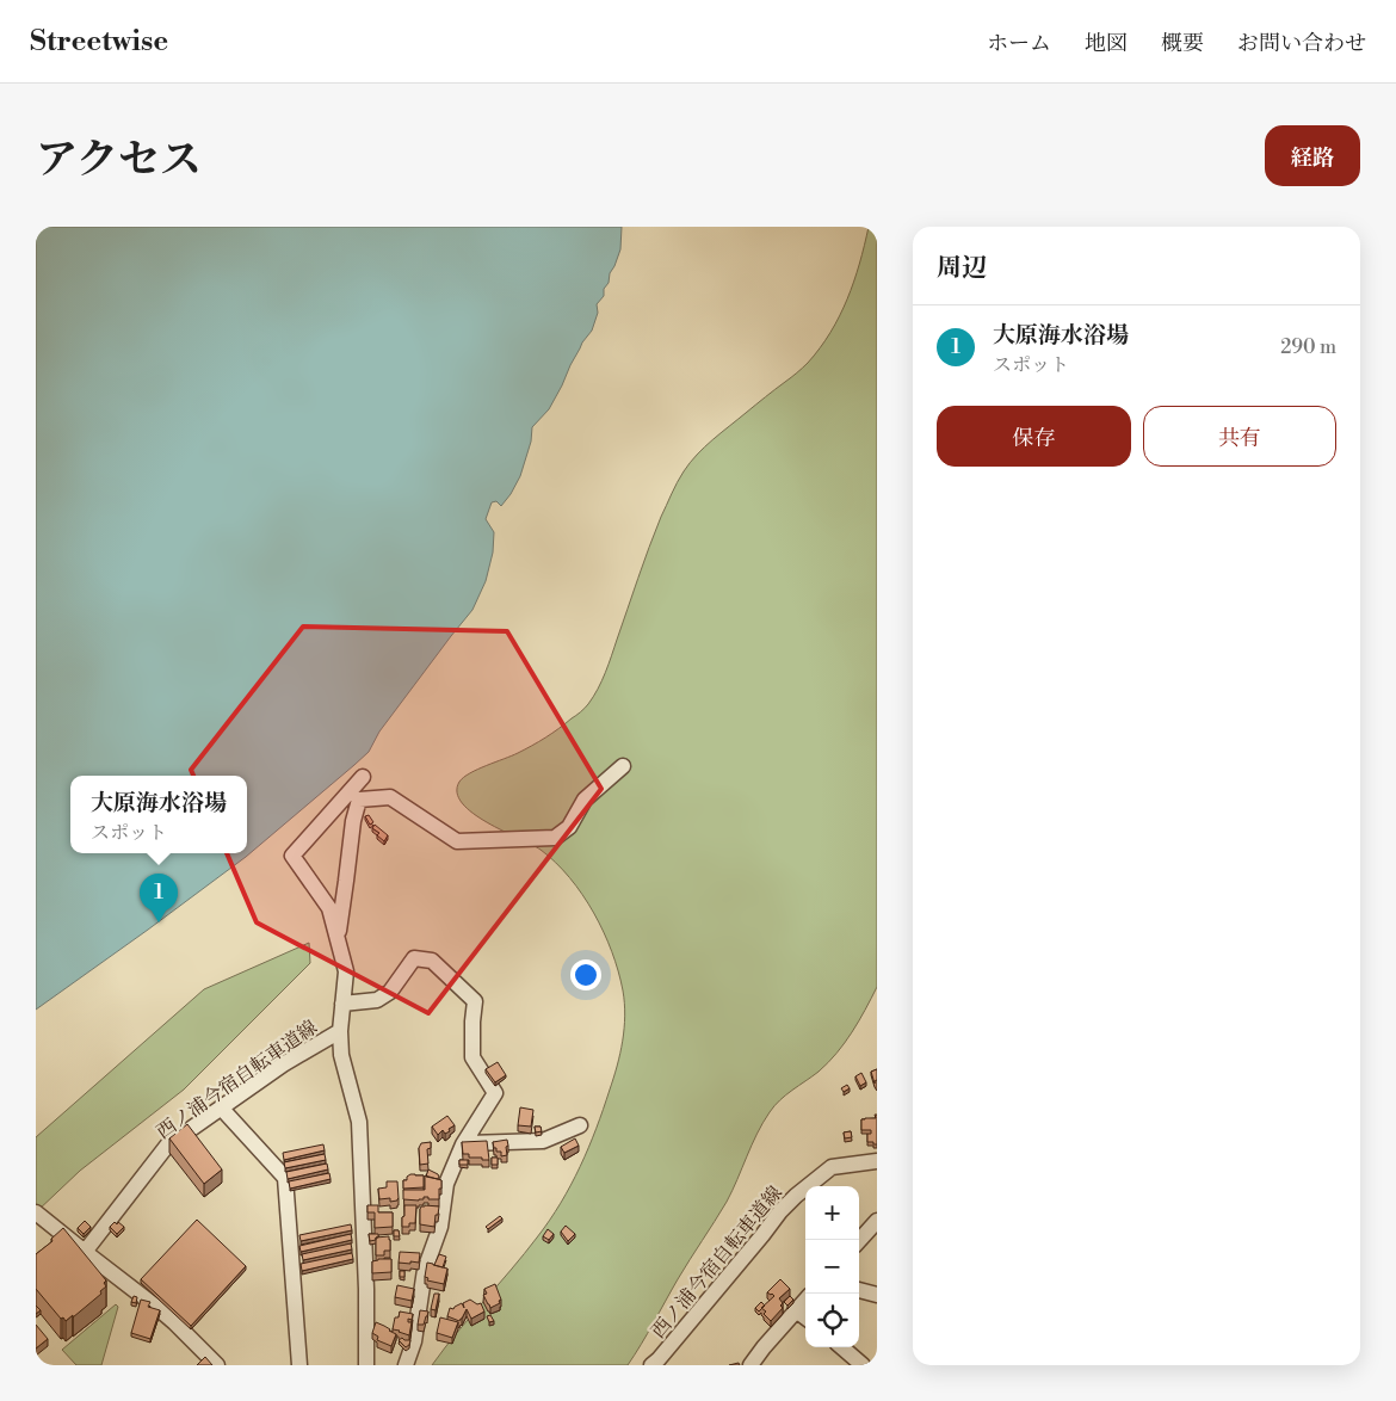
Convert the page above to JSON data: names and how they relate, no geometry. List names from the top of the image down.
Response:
{
  "streets": {
    "street": ["西ノ浦今宿自転車道線"]
  },
  "page": {
    "header": "Streetwise",
    "nav": [
      "ホーム",
      "地図",
      "概要",
      "お問い合わせ"
    ],
    "title": "アクセス",
    "buttons": [
      "経路",
      ["保存", "共有"]
    ],
    "heading": "周辺",
    "list": [
      {
        "mark": "1",
        "name": "大原海水浴場",
        "note": "スポット",
        "value": "290 m"
      }
    ],
    "popup": ["大原海水浴場", "スポット"],
    "pins": "1",
    "map_buttons": ["+", "−"]
  }
}
